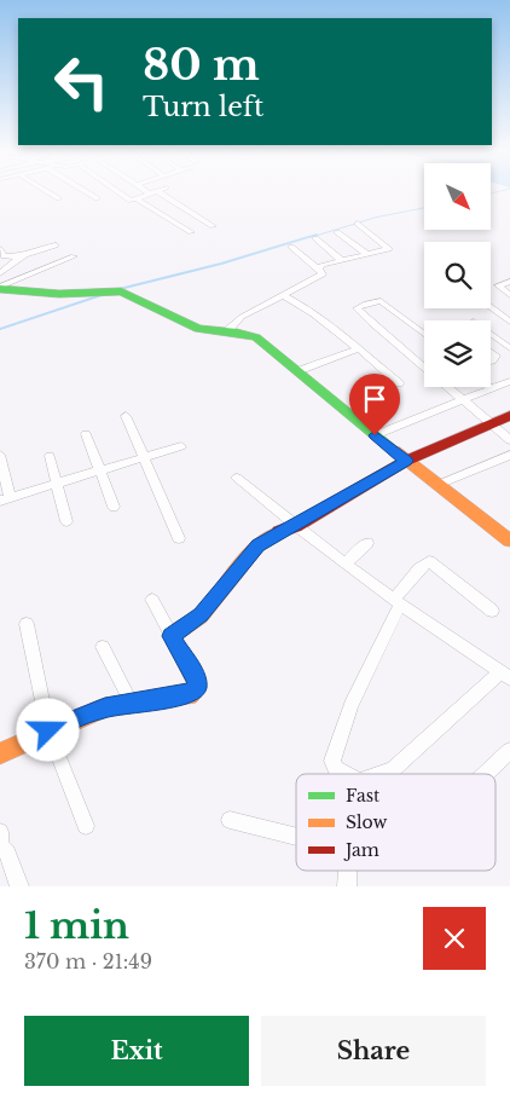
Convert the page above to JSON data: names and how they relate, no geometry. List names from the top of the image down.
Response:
{
  "legend": ["Fast", "Slow", "Jam"],
  "north": "bottom right",
  "page": {
    "turn": ["80 m", "Turn left"],
    "heading": ["1 min", "370 m · 21:49"],
    "buttons": ["Exit", "Share"]
  }
}
